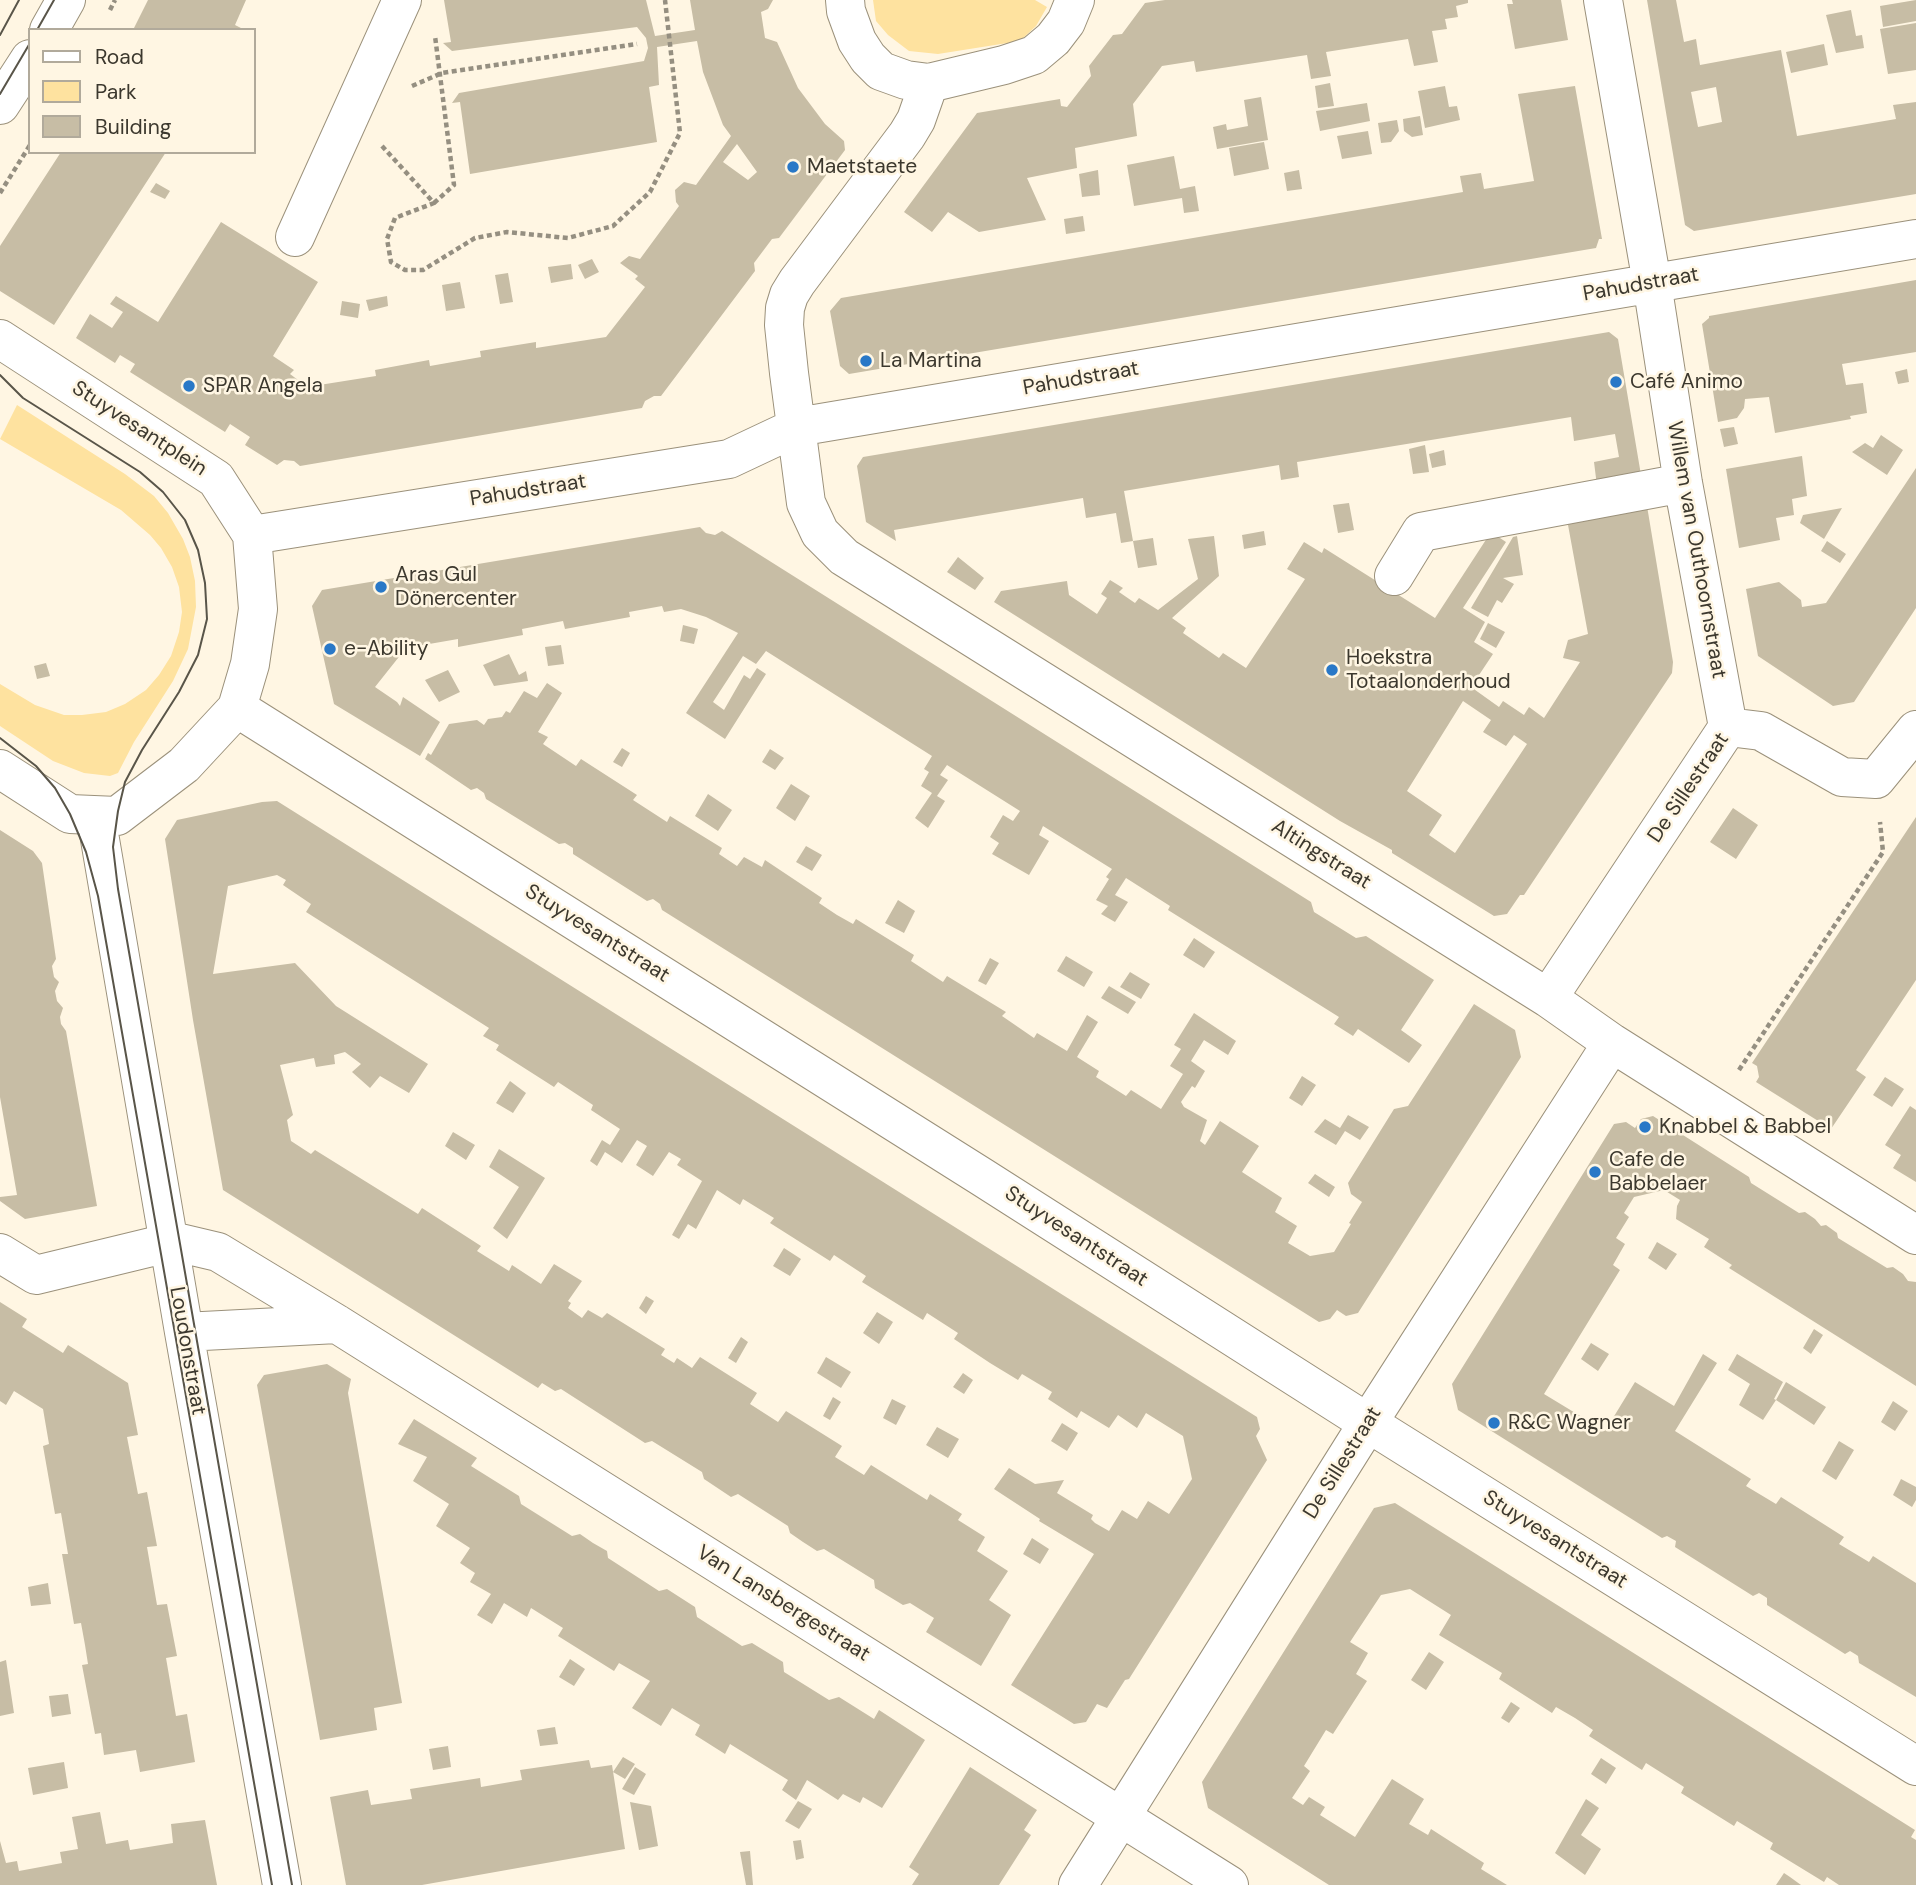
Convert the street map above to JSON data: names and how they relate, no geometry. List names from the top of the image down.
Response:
{
  "streets": {
    "street": [
      "Pahudstraat",
      "Stuyvesantplein",
      "Willem van Outhoornstraat",
      "De Sillestraat",
      "Altingstraat",
      "Stuyvesantstraat",
      "Loudonstraat",
      "Van Lansbergestraat"
    ]
  },
  "crossings": [
    ["Pahudstraat", "Stuyvesantplein"],
    ["Pahudstraat", "Willem van Outhoornstraat"],
    ["Pahudstraat", "Altingstraat"],
    ["Stuyvesantplein", "Stuyvesantstraat"],
    ["Stuyvesantplein", "Loudonstraat"],
    ["Willem van Outhoornstraat", "De Sillestraat"],
    ["De Sillestraat", "Altingstraat"],
    ["De Sillestraat", "Stuyvesantstraat"],
    ["De Sillestraat", "Van Lansbergestraat"],
    ["Loudonstraat", "Van Lansbergestraat"]
  ],
  "places": [
    "Maetstaete",
    "La Martina",
    "Café Animo",
    "SPAR Angela",
    "Aras Gul Dönercenter",
    "e-Ability",
    "Hoekstra Totaalonderhoud",
    "Knabbel & Babbel",
    "Cafe de Babbelaer",
    "R&C Wagner"
  ],
  "legend": ["Road", "Park", "Building"]
}
